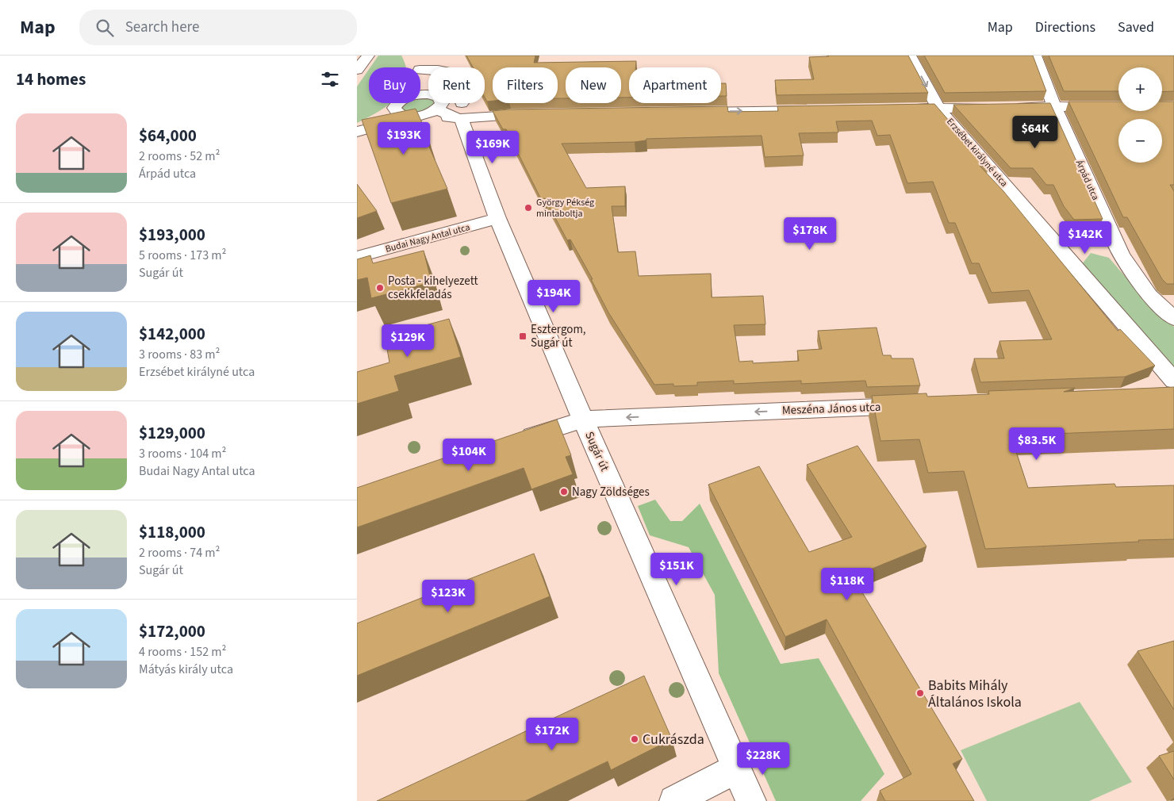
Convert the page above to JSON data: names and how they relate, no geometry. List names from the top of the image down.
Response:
{
  "streets": {
    "street": [
      "Erzsébet királyné utca",
      "Árpád utca",
      "Budai Nagy Antal utca",
      "Meszéna János utca",
      "Sugár út"
    ]
  },
  "crossings": [
    ["Budai Nagy Antal utca", "Sugár út"],
    ["Meszéna János utca", "Sugár út"]
  ],
  "one_way": ["Meszéna János utca"],
  "places": {
    "other": [
      "György Pékség mintaboltja",
      "Posta - kihelyezett csekkfeladás",
      "Nagy Zöldséges",
      "Babits Mihály Általános Iskola",
      "Cukrászda"
    ],
    "transit": ["Esztergom, Sugár út"]
  },
  "page": {
    "header": "Map",
    "search": "Search here",
    "nav": ["Map", "Directions", "Saved"],
    "heading": "14 homes",
    "map_buttons": ["+", "−"],
    "chip": [
      "Buy",
      "Rent",
      "Filters",
      "New",
      "Apartment"
    ],
    "list": [
      {
        "name": "$64,000",
        "note": "2 rooms · 52 m² · Árpád utca"
      },
      {
        "name": "$193,000",
        "note": "5 rooms · 173 m² · Sugár út"
      },
      {
        "name": "$142,000",
        "note": "3 rooms · 83 m² · Erzsébet királyné utca"
      },
      {
        "name": "$129,000",
        "note": "3 rooms · 104 m² · Budai Nagy Antal utca"
      },
      {
        "name": "$118,000",
        "note": "2 rooms · 74 m² · Sugár út"
      },
      {
        "name": "$172,000",
        "note": "4 rooms · 152 m² · Mátyás király utca"
      }
    ],
    "price": [
      "$64K",
      "$193K",
      "$169K",
      "$178K",
      "$142K",
      "$194K",
      "$129K",
      "$83.5K",
      "$104K",
      "$151K",
      "$118K",
      "$123K",
      "$172K",
      "$228K"
    ]
  }
}
